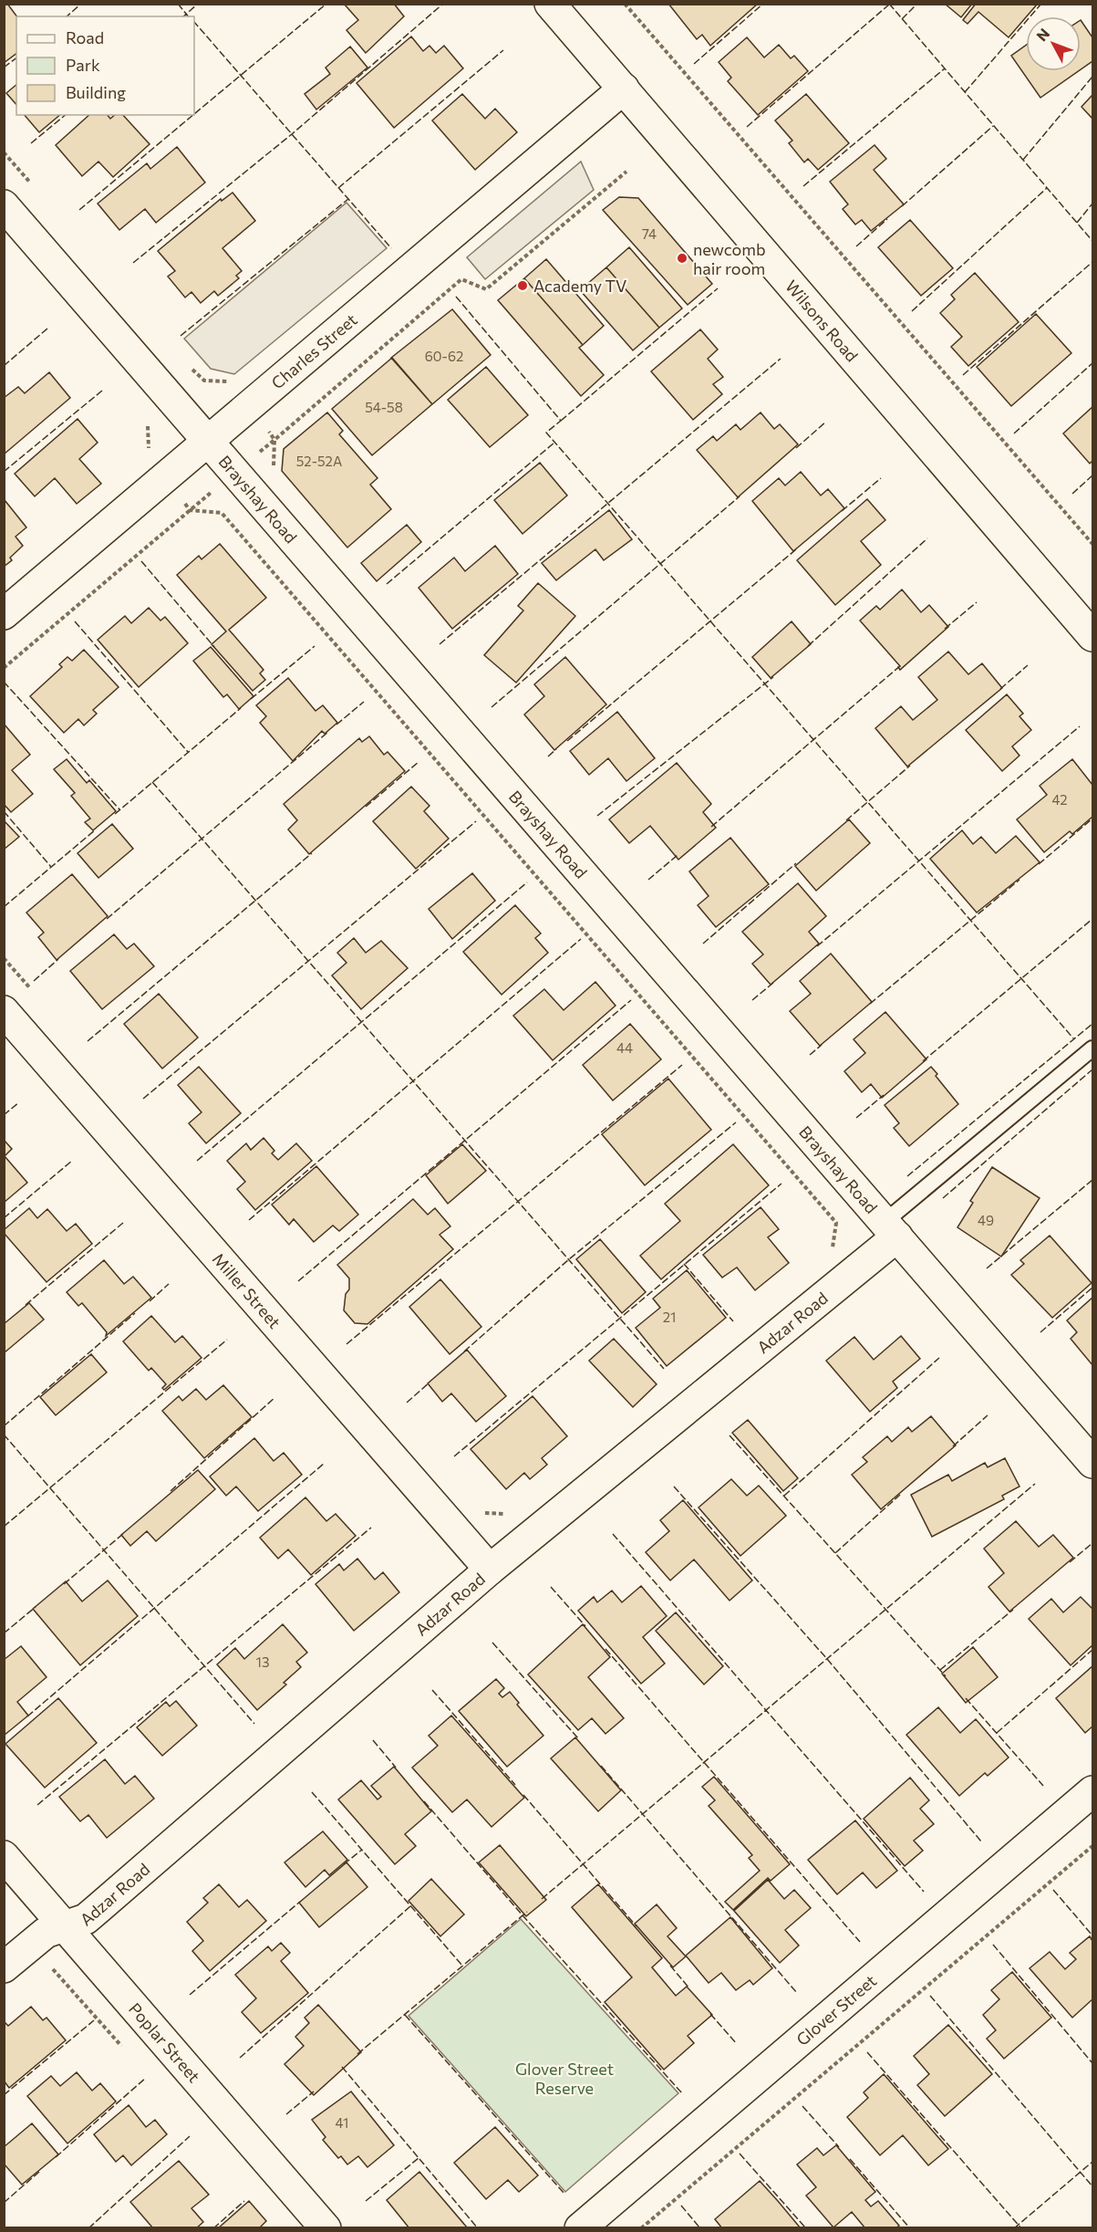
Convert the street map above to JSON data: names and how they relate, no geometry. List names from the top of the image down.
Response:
{
  "streets": {
    "street": [
      "Wilsons Road",
      "Charles Street",
      "Brayshay Road",
      "Miller Street",
      "Adzar Road",
      "Glover Street",
      "Poplar Street"
    ]
  },
  "crossings": [
    ["Wilsons Road", "Charles Street"],
    ["Charles Street", "Brayshay Road"],
    ["Brayshay Road", "Adzar Road"],
    ["Miller Street", "Adzar Road"],
    ["Adzar Road", "Poplar Street"]
  ],
  "parks": ["Glover Street Reserve"],
  "places": ["newcomb hair room", "Academy TV"],
  "house_numbers": [
    "74",
    "60-62",
    "54-58",
    "52-52A",
    "42",
    "44",
    "49",
    "21",
    "13",
    "41"
  ],
  "legend": ["Road", "Park", "Building"],
  "north": "top left"
}
